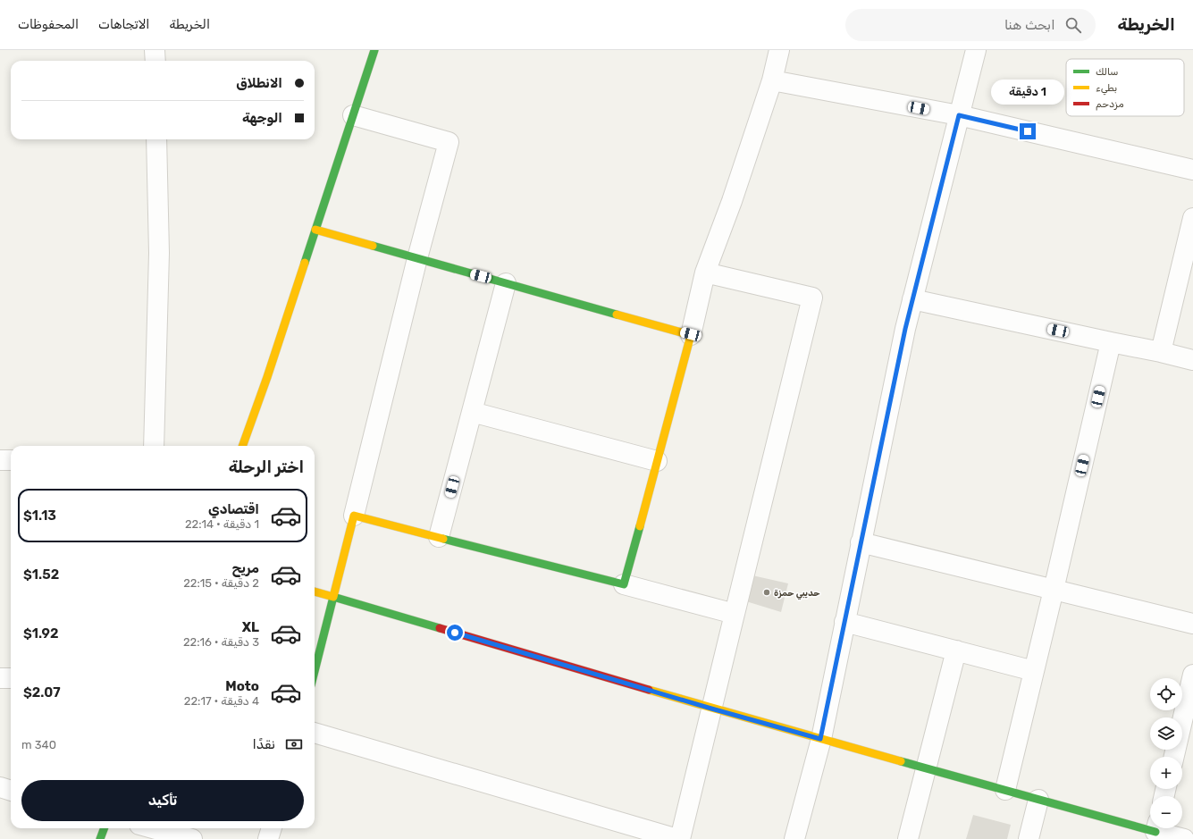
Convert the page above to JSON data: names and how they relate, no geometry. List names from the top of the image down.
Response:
{
  "places": ["حديبي حمزة"],
  "legend": ["سالك", "بطيء", "مزدحم"],
  "page": {
    "header": "الخريطة",
    "search": "ابحث هنا",
    "nav": ["الخريطة", "الاتجاهات", "المحفوظات"],
    "banner": ["الانطلاق", "الوجهة"],
    "bubble": "1 دقيقة",
    "heading": "اختر الرحلة",
    "list": [
      {
        "name": "اقتصادي",
        "note": "1 دقيقة · 22:14",
        "value": "$1.13"
      },
      {
        "name": "مريح",
        "note": "2 دقيقة · 22:15",
        "value": "$1.52"
      },
      {
        "name": "XL",
        "note": "3 دقيقة · 22:16",
        "value": "$1.92"
      },
      {
        "name": "Moto",
        "note": "4 دقيقة · 22:17",
        "value": "$2.07"
      }
    ],
    "map_buttons": ["+", "−"],
    "pay": ["نقدًا", "340 m"],
    "buttons": "تأكيد"
  }
}
